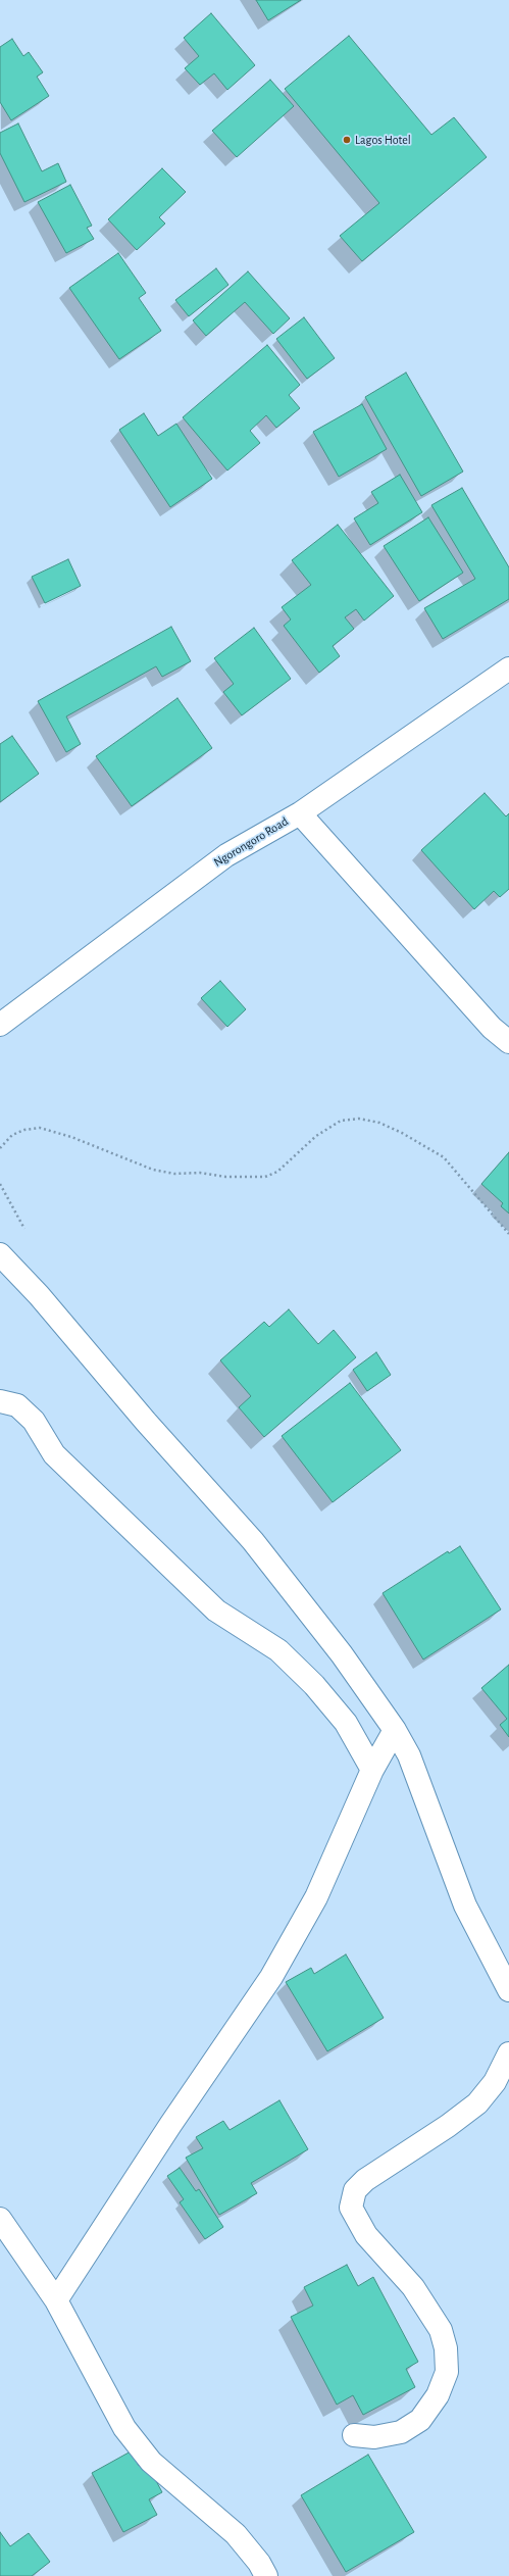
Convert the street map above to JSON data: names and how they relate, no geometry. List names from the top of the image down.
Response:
{
  "streets": {
    "street": ["Ngorongoro Road"]
  },
  "places": ["Lagos Hotel"]
}
